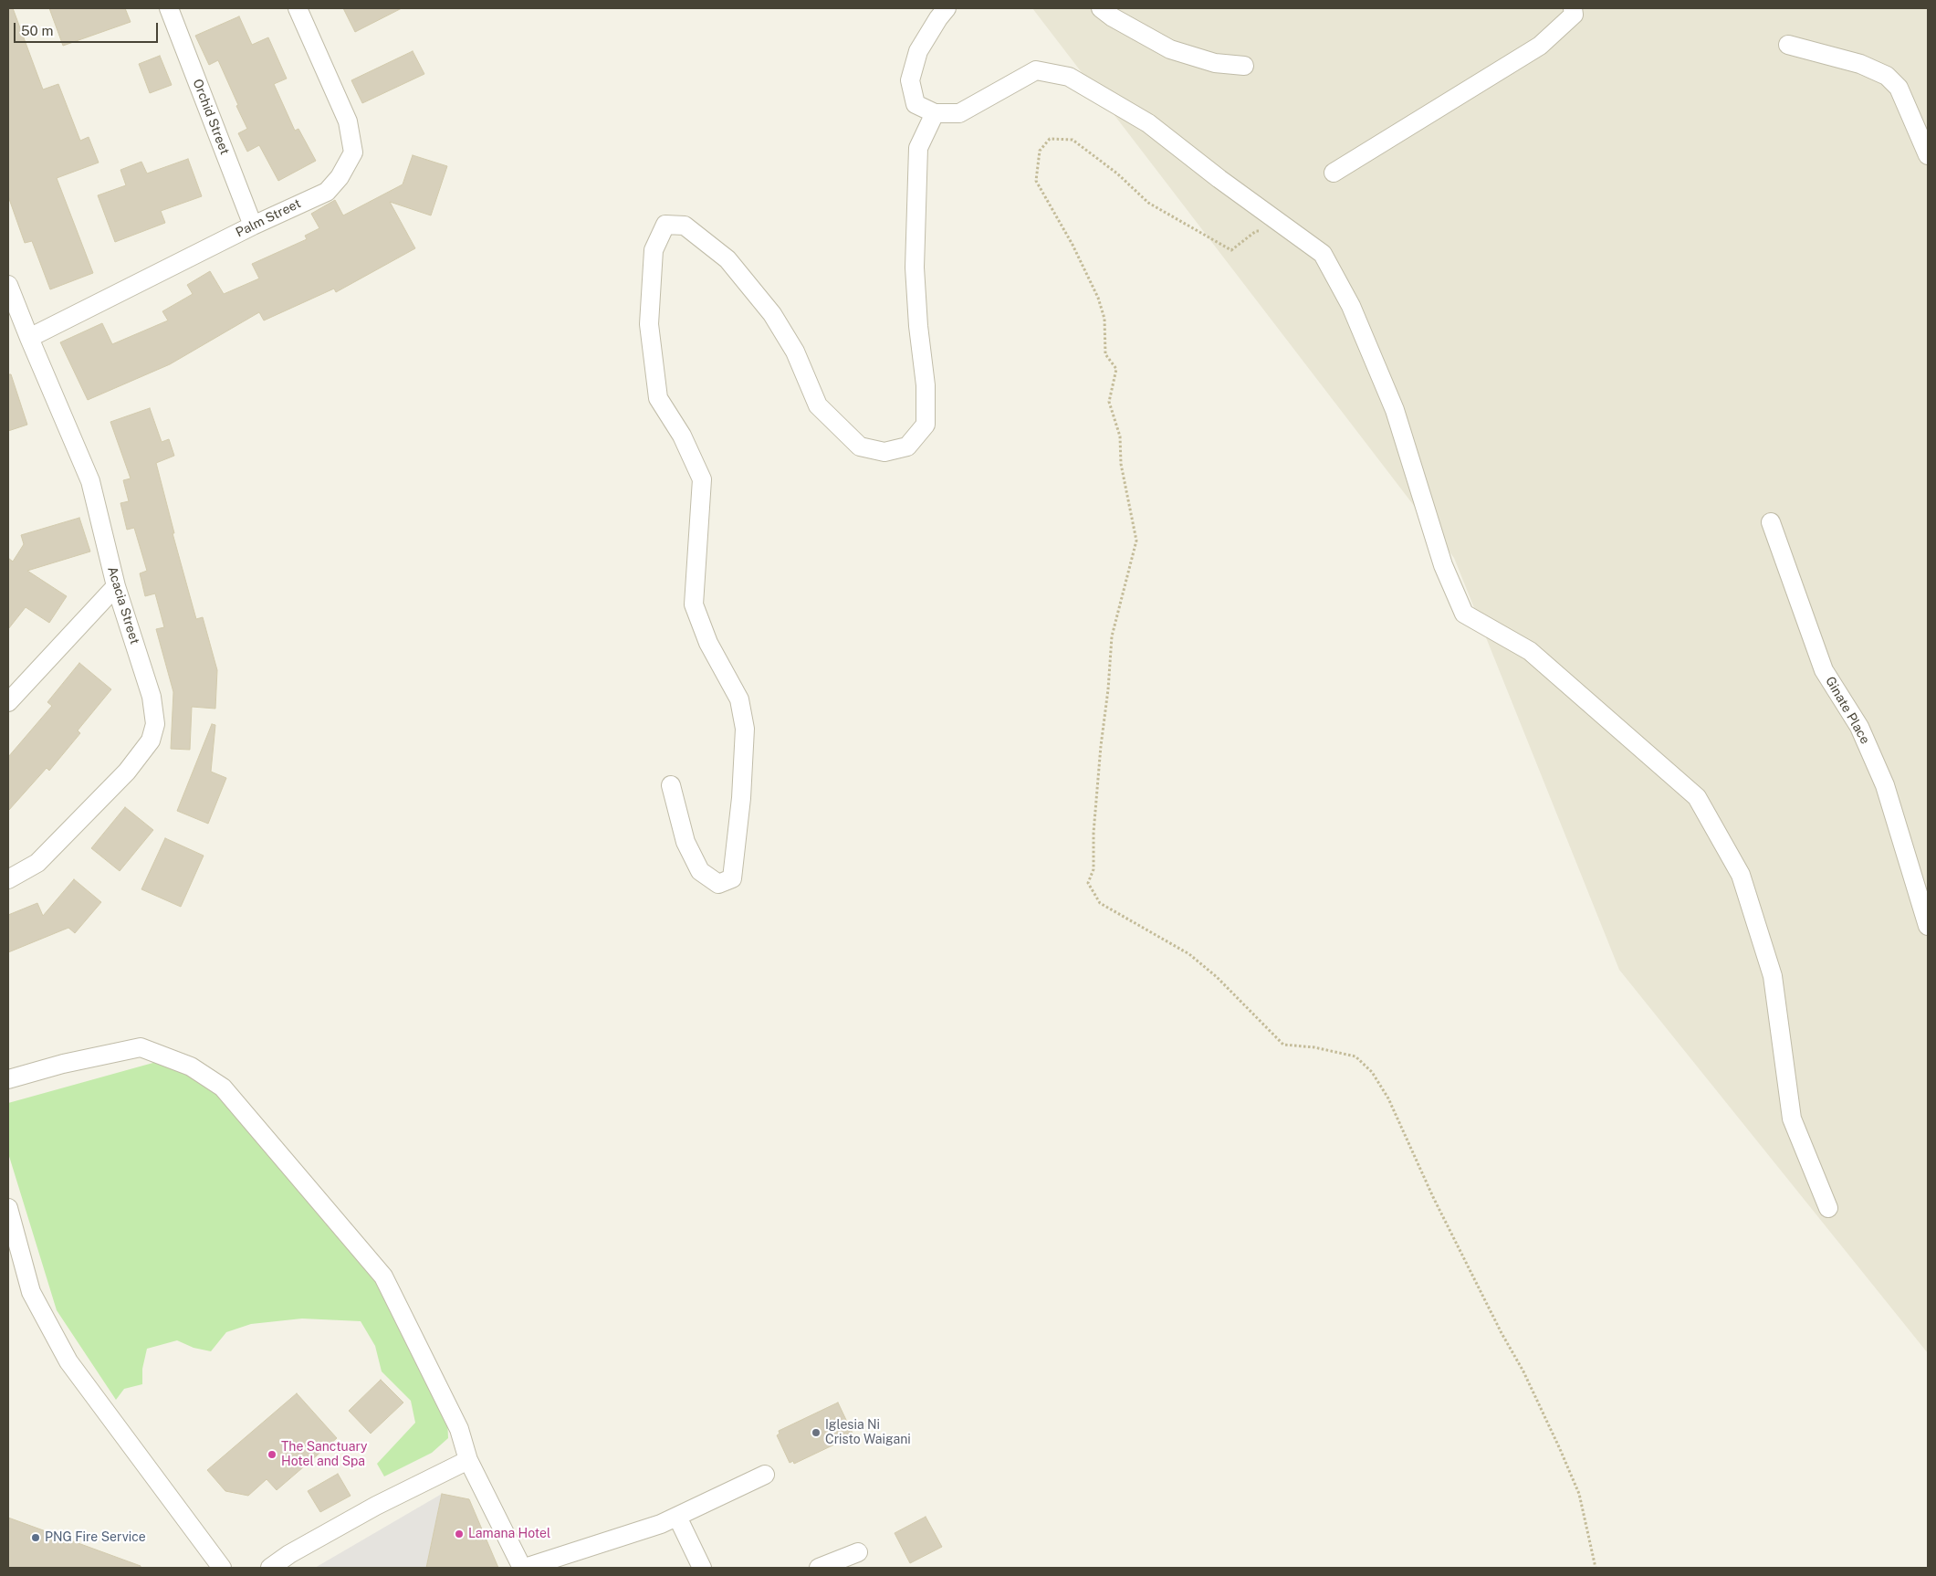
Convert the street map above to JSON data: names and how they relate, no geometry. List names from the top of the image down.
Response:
{
  "streets": {
    "street": [
      "Orchid Street",
      "Palm Street",
      "Acacia Street",
      "Ginate Place"
    ]
  },
  "crossings": [
    ["Orchid Street", "Palm Street"],
    ["Palm Street", "Acacia Street"]
  ],
  "places": [
    "Iglesia Ni Cristo Waigani",
    "The Sanctuary Hotel and Spa",
    "Lamana Hotel",
    "PNG Fire Service"
  ],
  "scale_bar": "50 m"
}
